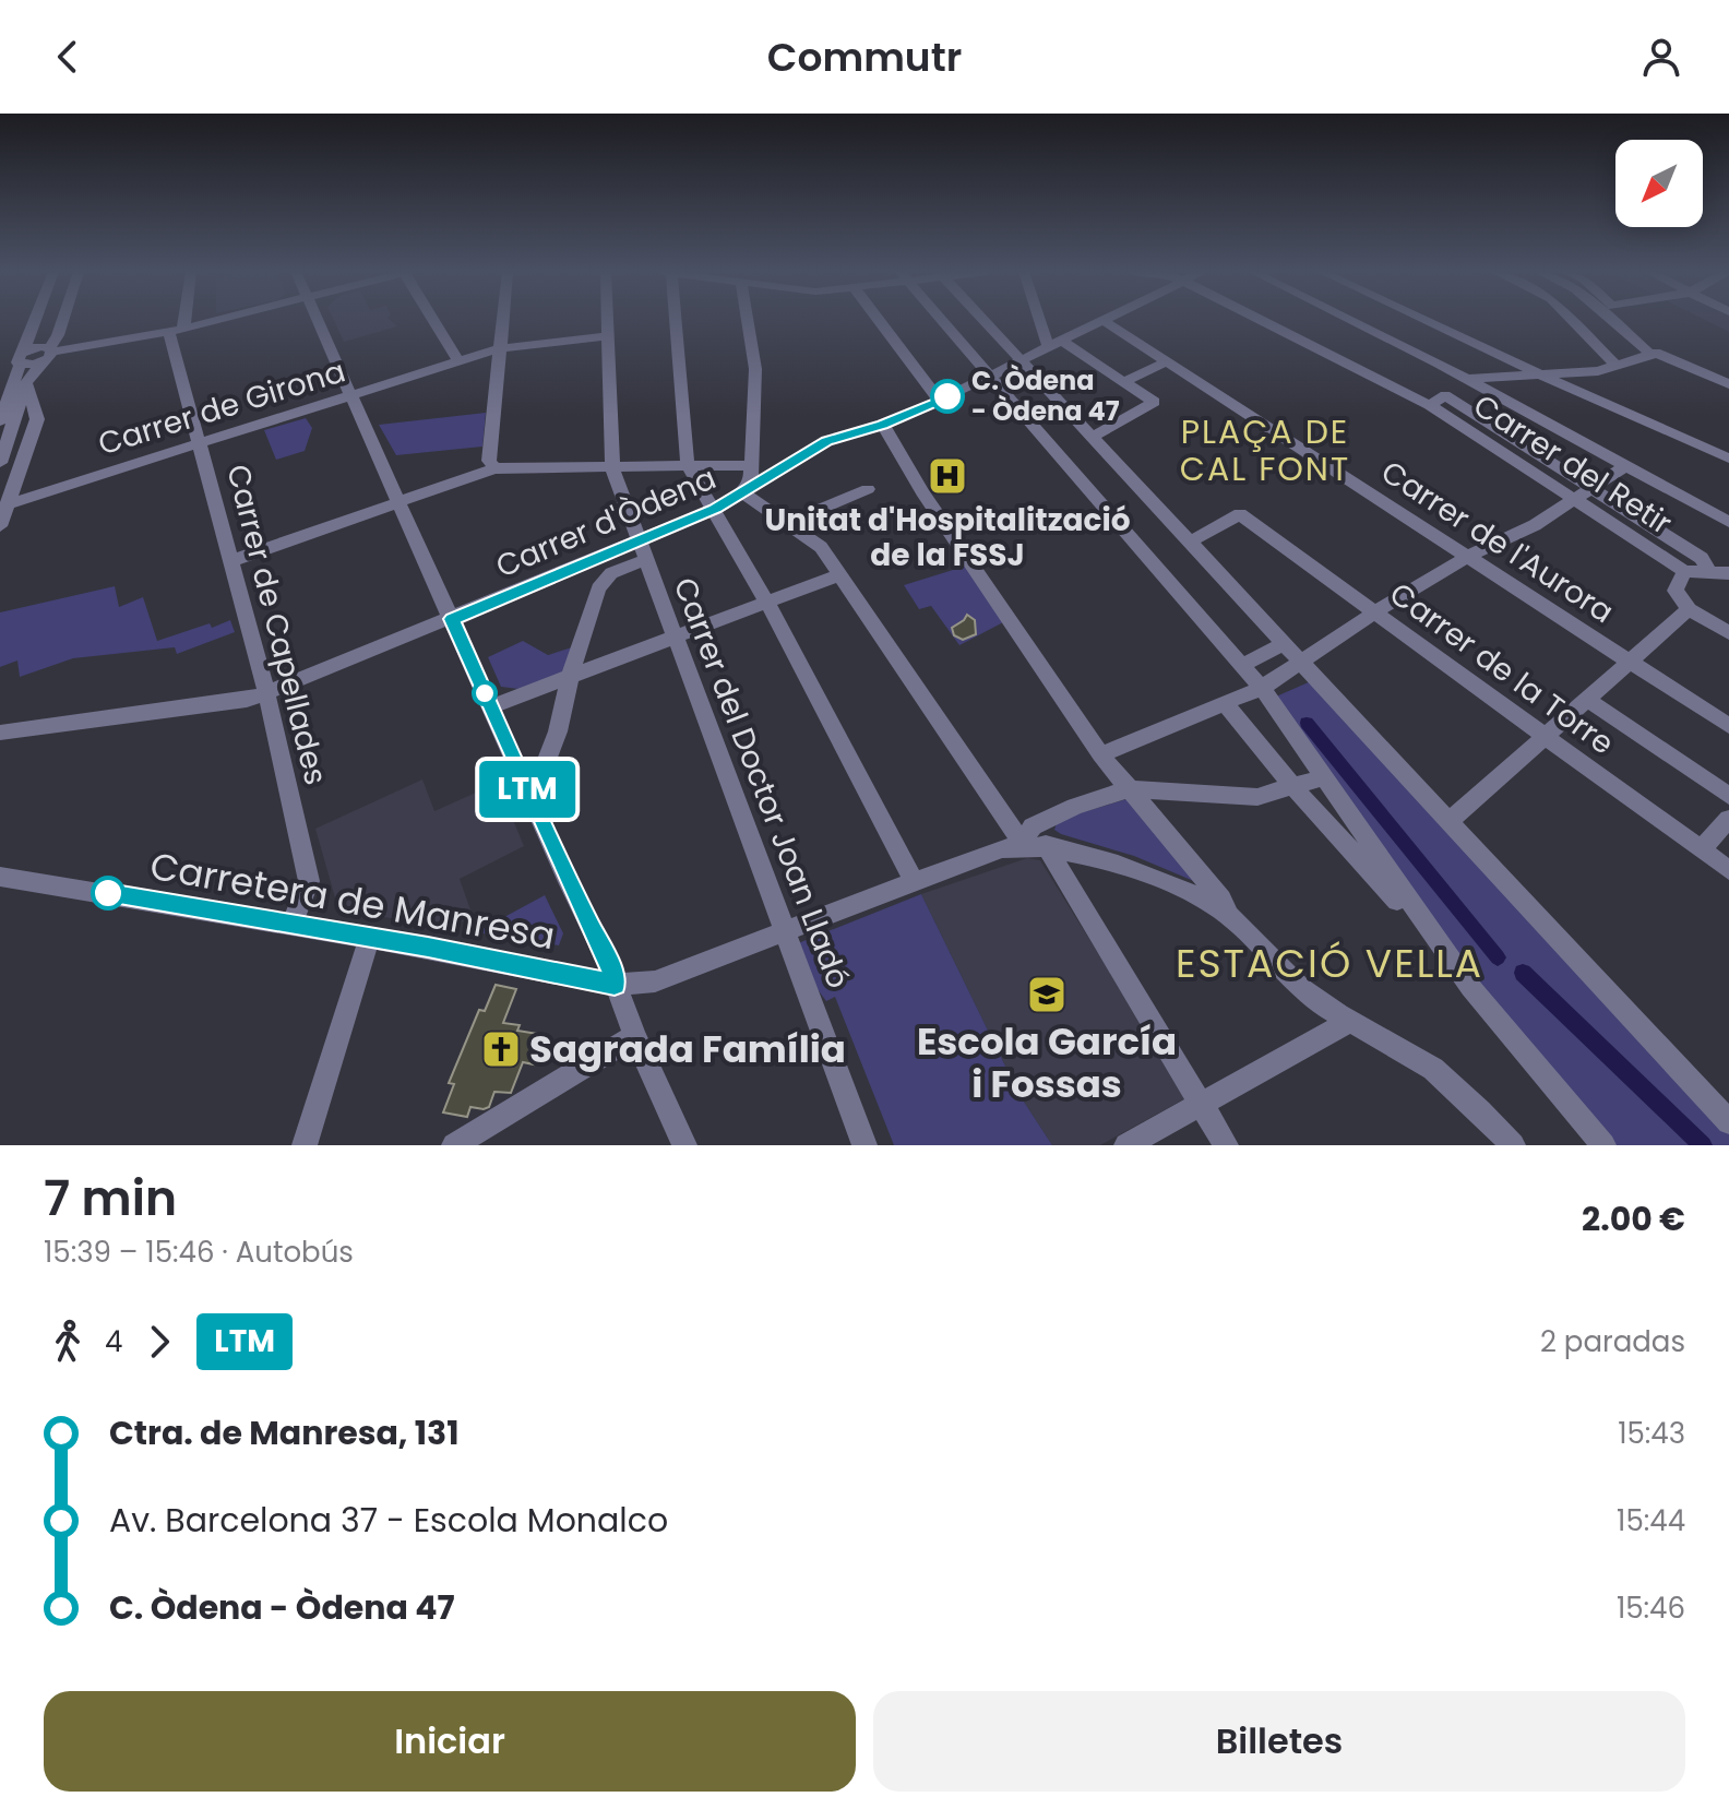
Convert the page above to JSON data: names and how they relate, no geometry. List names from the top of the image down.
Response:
{
  "streets": {
    "street": [
      "Carrer de Girona",
      "Carrer del Retir",
      "Carrer d'Òdena",
      "Carrer de l'Aurora",
      "Carrer de Capellades",
      "Carrer de la Torre",
      "Carrer del Doctor Joan Lladó",
      "Carretera de Manresa"
    ]
  },
  "crossings": [
    ["Carrer de Girona", "Carrer de Capellades"],
    ["Carrer de Girona", "Carrer del Doctor Joan Lladó"],
    ["Carrer d'Òdena", "Carrer de l'Aurora"],
    ["Carrer d'Òdena", "Carrer de Capellades"],
    ["Carrer d'Òdena", "Carrer del Doctor Joan Lladó"],
    ["Carrer del Doctor Joan Lladó", "Carretera de Manresa"]
  ],
  "districts": ["PLAÇA DE CAL FONT", "ESTACIÓ VELLA"],
  "places": {
    "other": ["C. Òdena - Òdena 47"],
    "hospital": ["Unitat d'Hospitalització de la FSSJ"],
    "school or university": ["Escola García i Fossas"],
    "church": ["Sagrada Família"]
  },
  "lines": ["bus line LTM"],
  "north": "bottom left",
  "page": {
    "header": "Commutr",
    "on_map": "LTM",
    "heading": ["7 min", "15:39 – 15:46 · Autobús", "2.00 €"],
    "legs": ["4", "LTM", "2 paradas"],
    "list": [
      {
        "name": "Ctra. de Manresa, 131",
        "value": "15:43"
      },
      {
        "name": "Av. Barcelona 37 - Escola Monalco",
        "value": "15:44"
      },
      {
        "name": "C. Òdena - Òdena 47",
        "value": "15:46"
      }
    ],
    "buttons": ["Iniciar", "Billetes"]
  }
}
